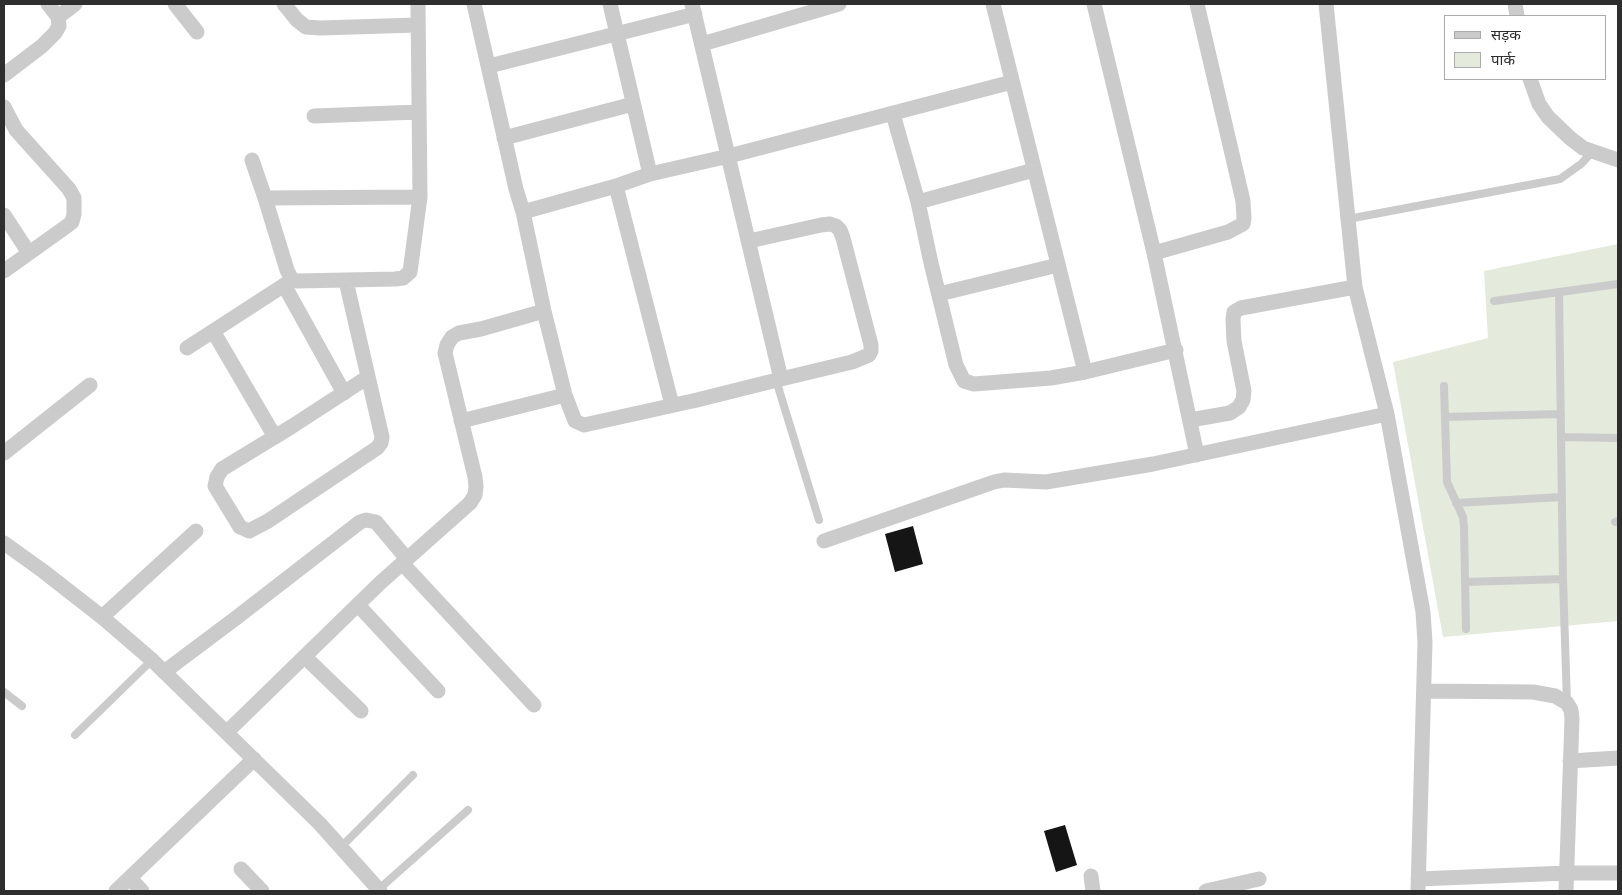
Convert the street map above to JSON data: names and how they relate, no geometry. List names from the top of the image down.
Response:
{
  "legend": ["सड़क", "पार्क"]
}
